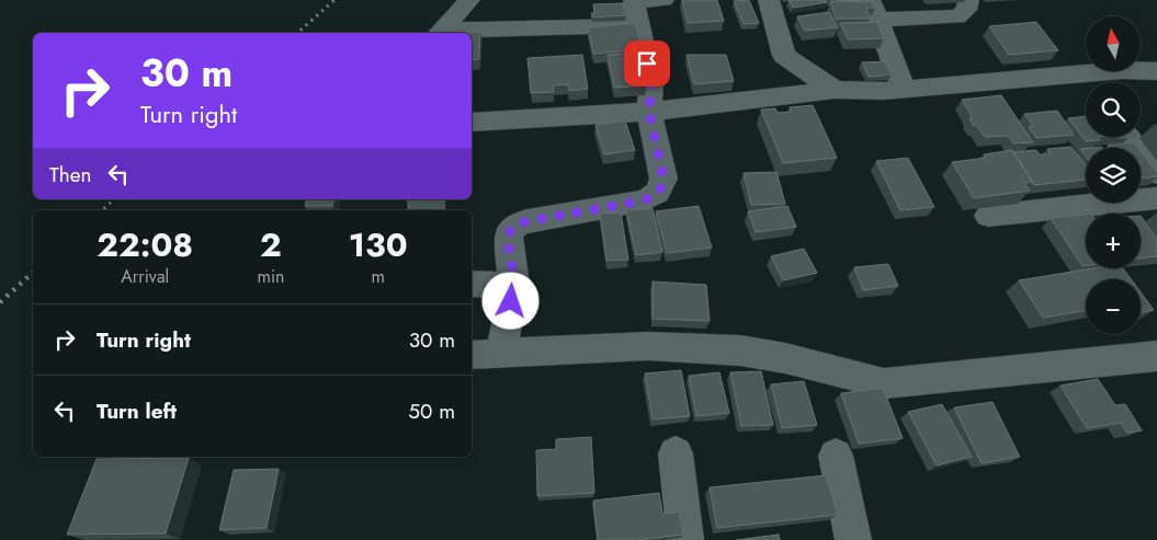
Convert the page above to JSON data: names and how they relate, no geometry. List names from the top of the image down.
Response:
{
  "north": "top",
  "page": {
    "map_buttons": ["+", "−"],
    "turn": ["30 m", "Turn right"],
    "then": "Then",
    "eta": [
      "22:08",
      "Arrival",
      "2",
      "min",
      "130",
      "m"
    ],
    "list": [
      {
        "name": "Turn right",
        "value": "30 m"
      },
      {
        "name": "Turn left",
        "value": "50 m"
      }
    ]
  }
}
